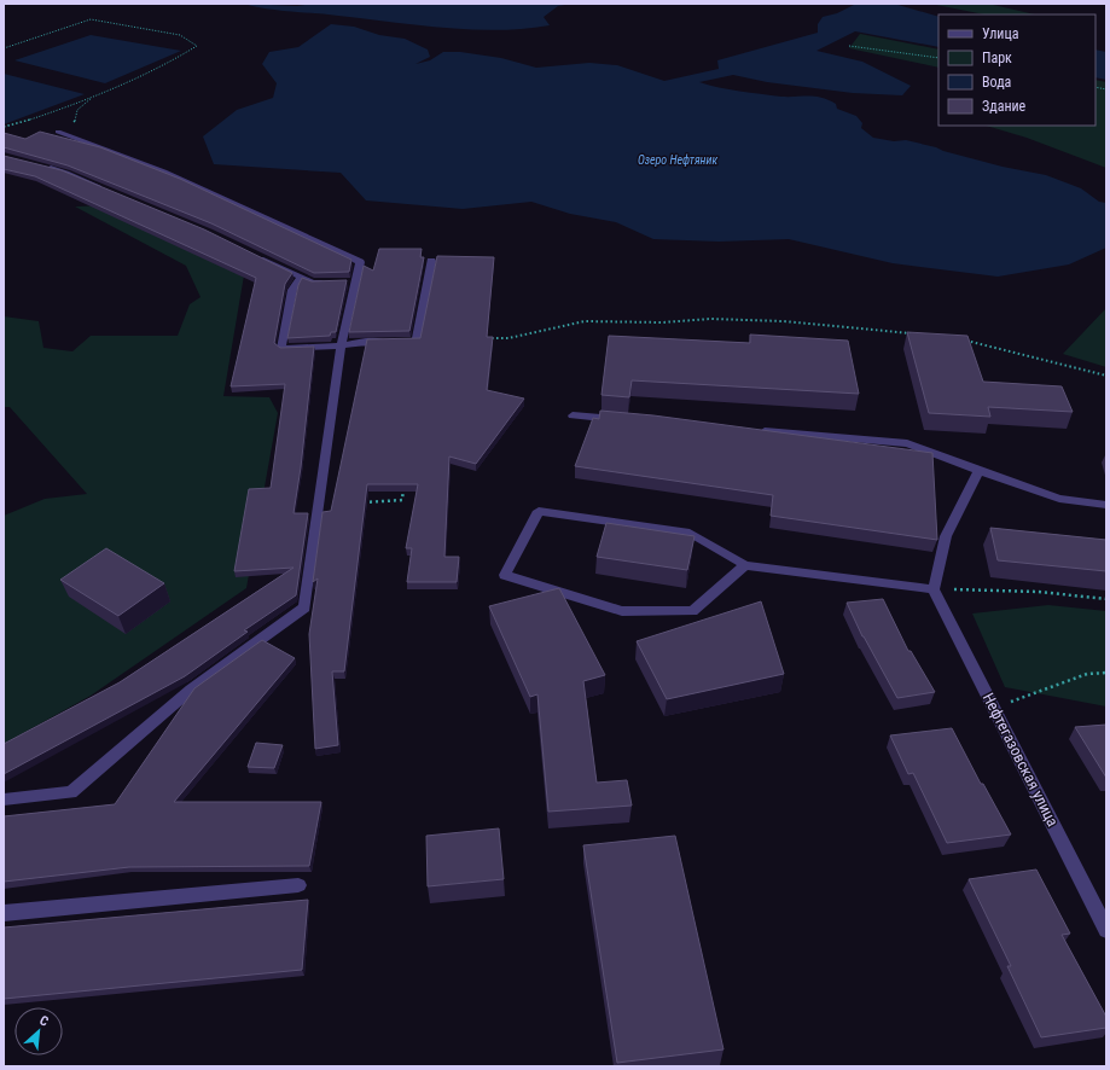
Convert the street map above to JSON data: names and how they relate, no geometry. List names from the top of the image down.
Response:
{
  "streets": {
    "street": ["Нефтегазовская улица"]
  },
  "water": ["Озеро Нефтяник"],
  "legend": [
    "Улица",
    "Парк",
    "Вода",
    "Здание"
  ],
  "north": "top right"
}
